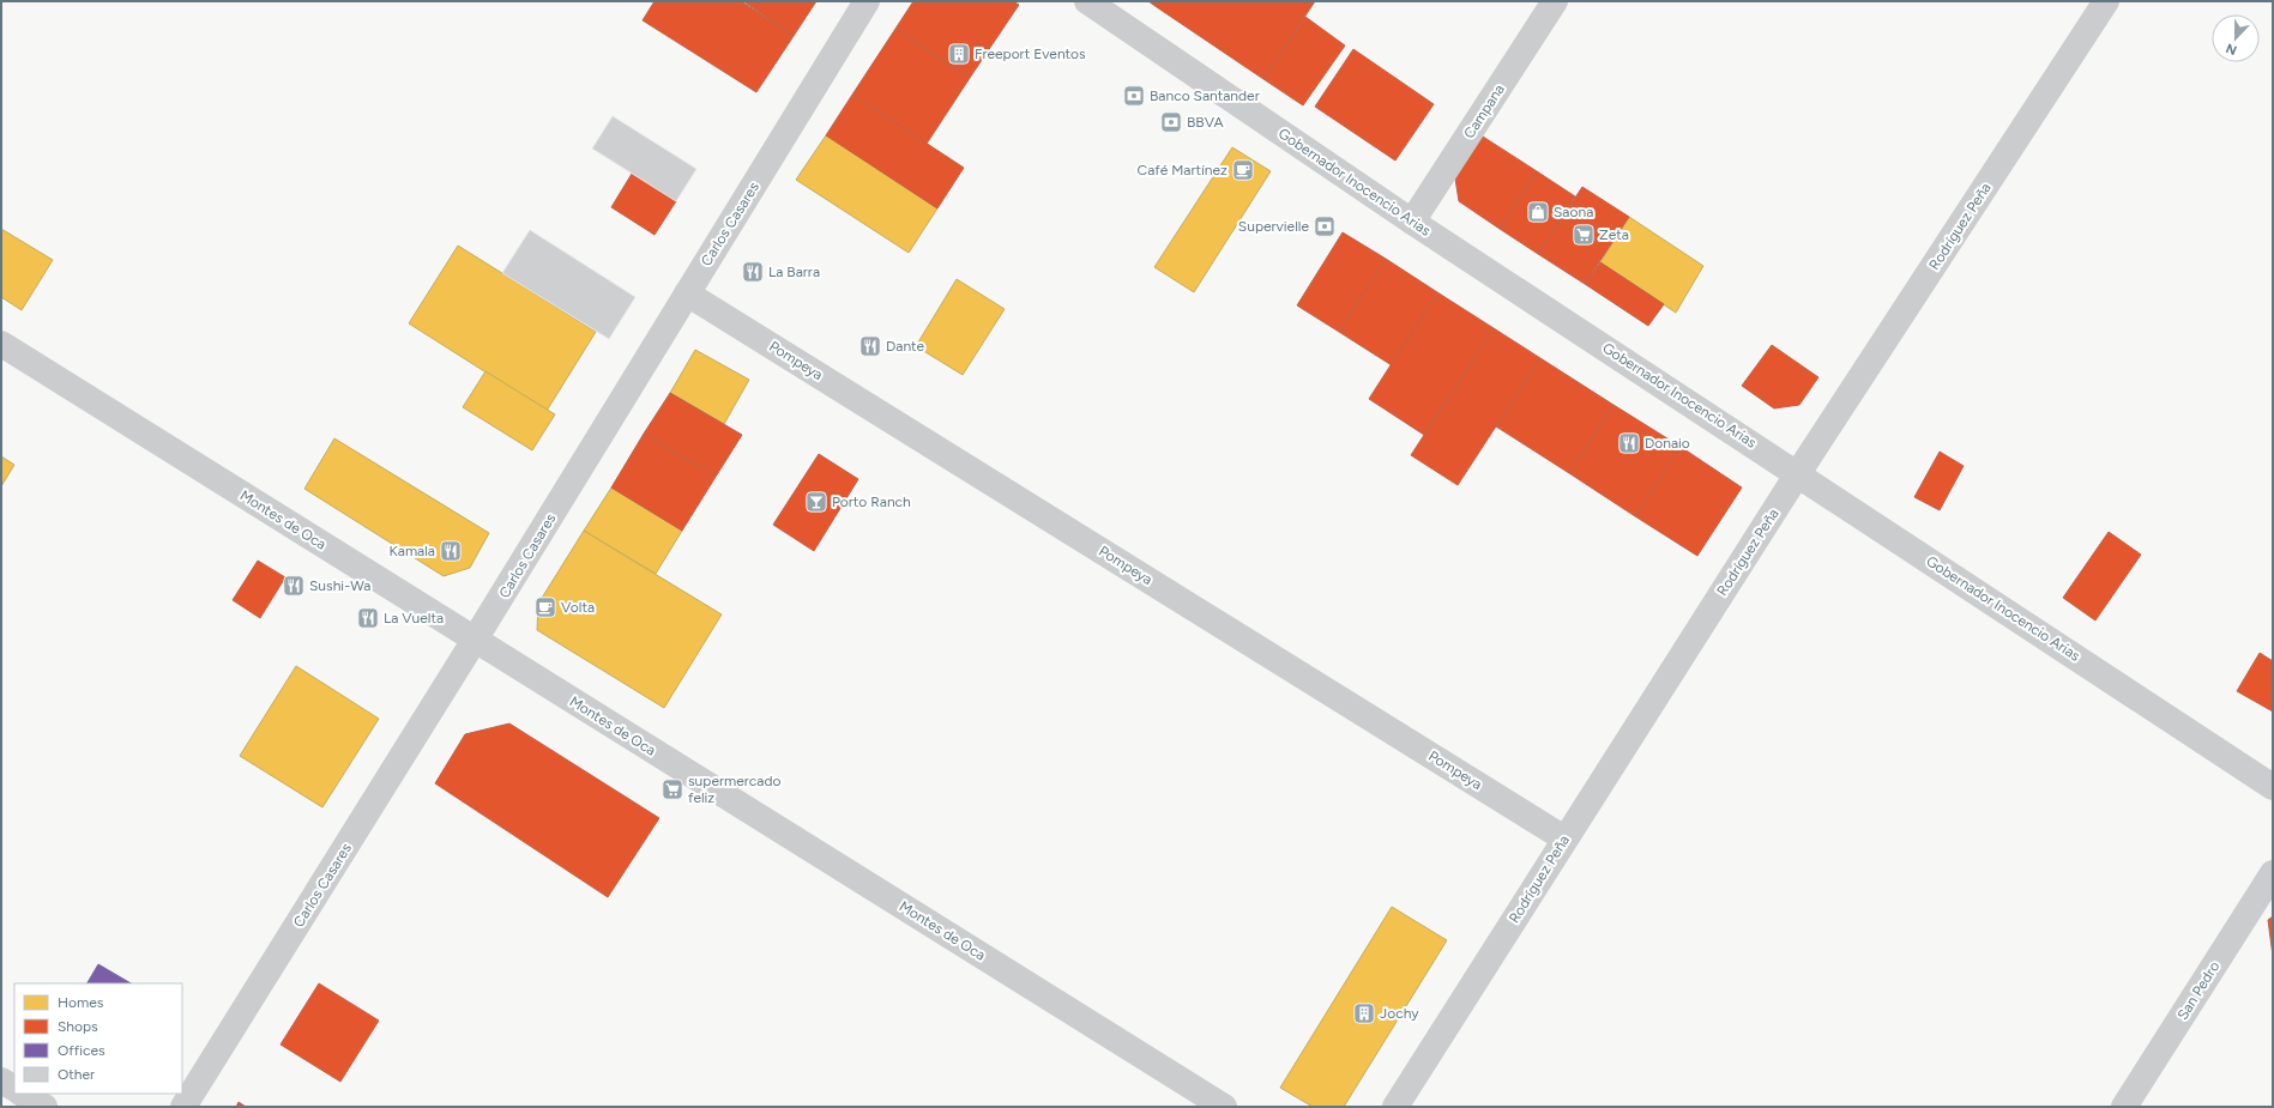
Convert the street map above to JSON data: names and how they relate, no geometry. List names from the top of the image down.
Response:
{
  "streets": {
    "street": [
      "Campana",
      "Gobernador Inocencio Arias",
      "Carlos Casares",
      "Rodríguez Peña",
      "Pompeya",
      "Montes de Oca",
      "San Pedro"
    ]
  },
  "crossings": [
    ["Campana", "Gobernador Inocencio Arias"],
    ["Gobernador Inocencio Arias", "Rodríguez Peña"],
    ["Carlos Casares", "Pompeya"],
    ["Carlos Casares", "Montes de Oca"],
    ["Rodríguez Peña", "Pompeya"]
  ],
  "places": {
    "building": ["Freeport Eventos", "Jochy"],
    "bank": ["Banco Santander", "BBVA", "Supervielle"],
    "cafe": ["Café Martínez", "Volta"],
    "shop": ["Saona"],
    "supermarket": ["Zeta", "supermercado feliz"],
    "restaurant": [
      "La Barra",
      "Dante",
      "Donaio",
      "Kamala",
      "Sushi-Wa",
      "La Vuelta"
    ],
    "bar": ["Porto Ranch"]
  },
  "legend": [
    "Homes",
    "Shops",
    "Offices",
    "Other"
  ],
  "north": "bottom"
}
